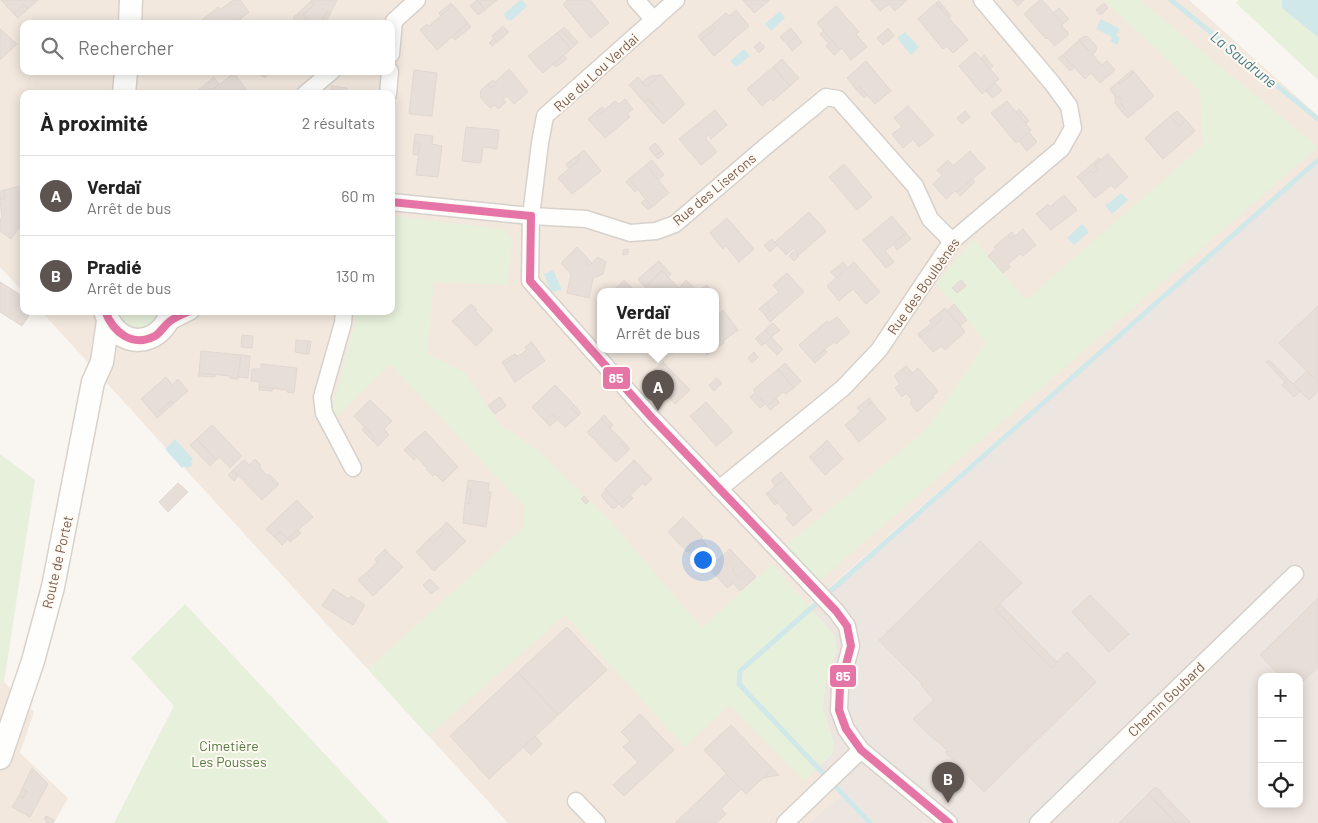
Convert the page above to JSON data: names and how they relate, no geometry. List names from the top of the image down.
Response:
{
  "streets": {
    "street": [
      "Rue du Lou Verdai",
      "Rue des Liserons",
      "Rue des Boulbènes",
      "Route de Portet",
      "Chemin Goubard"
    ]
  },
  "crossings": [
    ["Rue du Lou Verdai", "Rue des Liserons"],
    ["Rue du Lou Verdai", "Rue des Boulbènes"],
    ["Rue des Liserons", "Rue des Boulbènes"]
  ],
  "water": ["La Saudrune"],
  "parks": ["Cimetière Les Pousses"],
  "lines": ["transit line 85"],
  "page": {
    "search": "Rechercher",
    "heading": ["À proximité", "2 résultats"],
    "list": [
      {
        "mark": "A",
        "name": "Verdaï",
        "note": "Arrêt de bus",
        "value": "60 m"
      },
      {
        "mark": "B",
        "name": "Pradié",
        "note": "Arrêt de bus",
        "value": "130 m"
      }
    ],
    "popup": ["Verdaï", "Arrêt de bus"],
    "pins": ["A", "B"],
    "map_buttons": ["+", "−"]
  }
}
